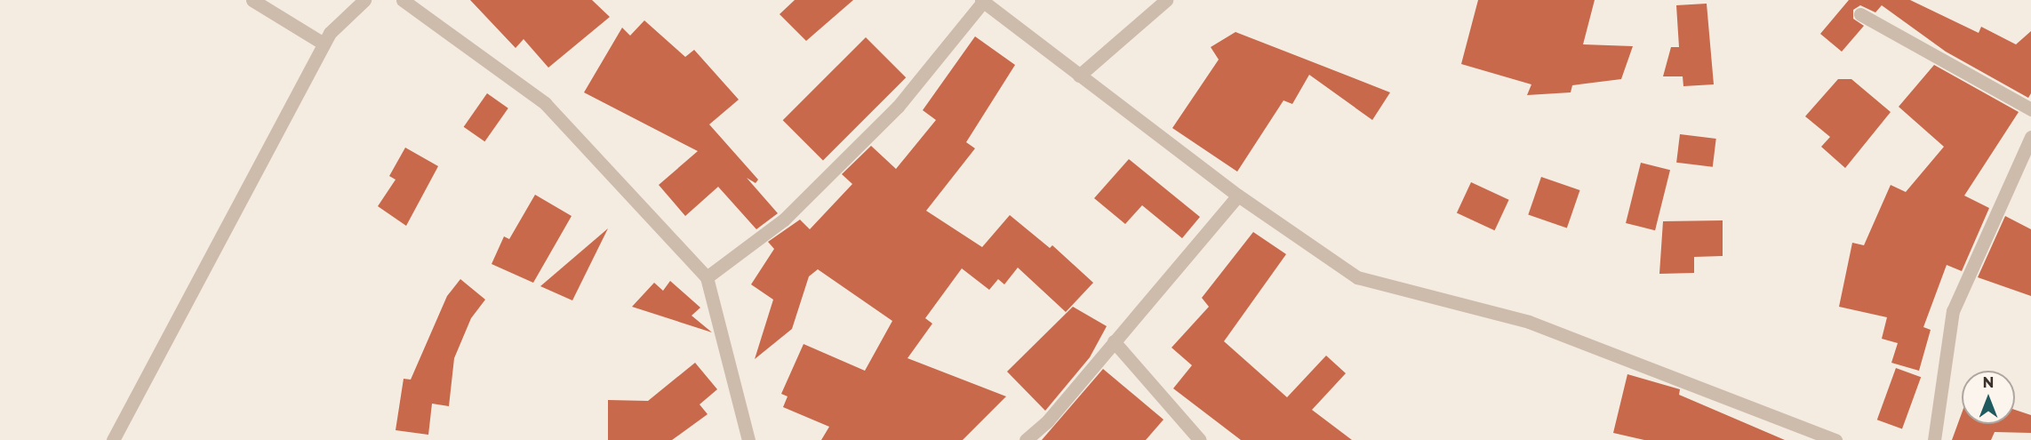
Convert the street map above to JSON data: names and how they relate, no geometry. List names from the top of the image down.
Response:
{
  "north": "top"
}
